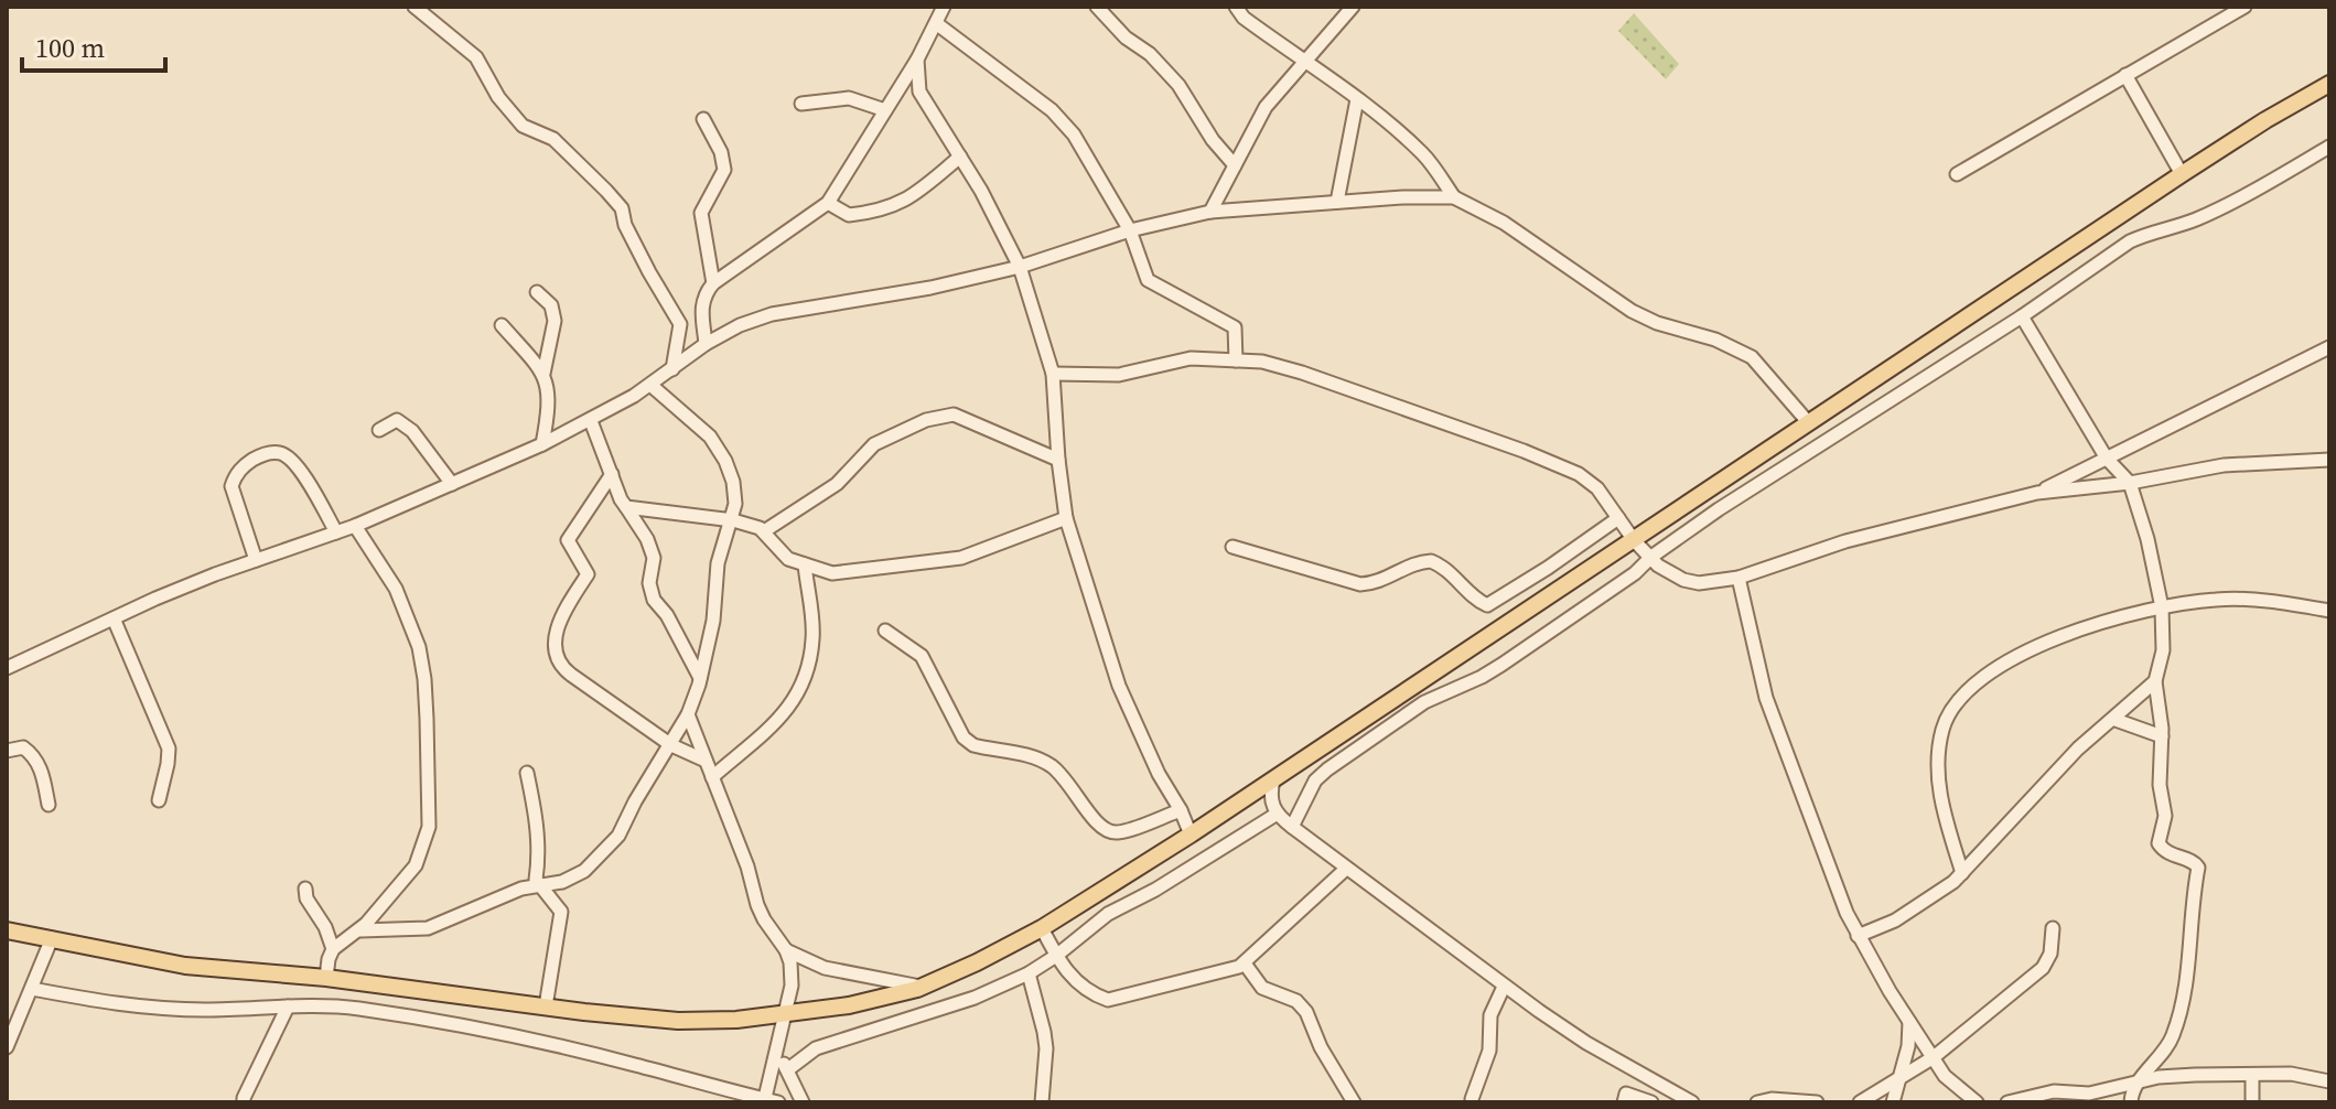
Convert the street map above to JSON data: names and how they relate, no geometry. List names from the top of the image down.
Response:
{
  "scale_bar": "100 m"
}
